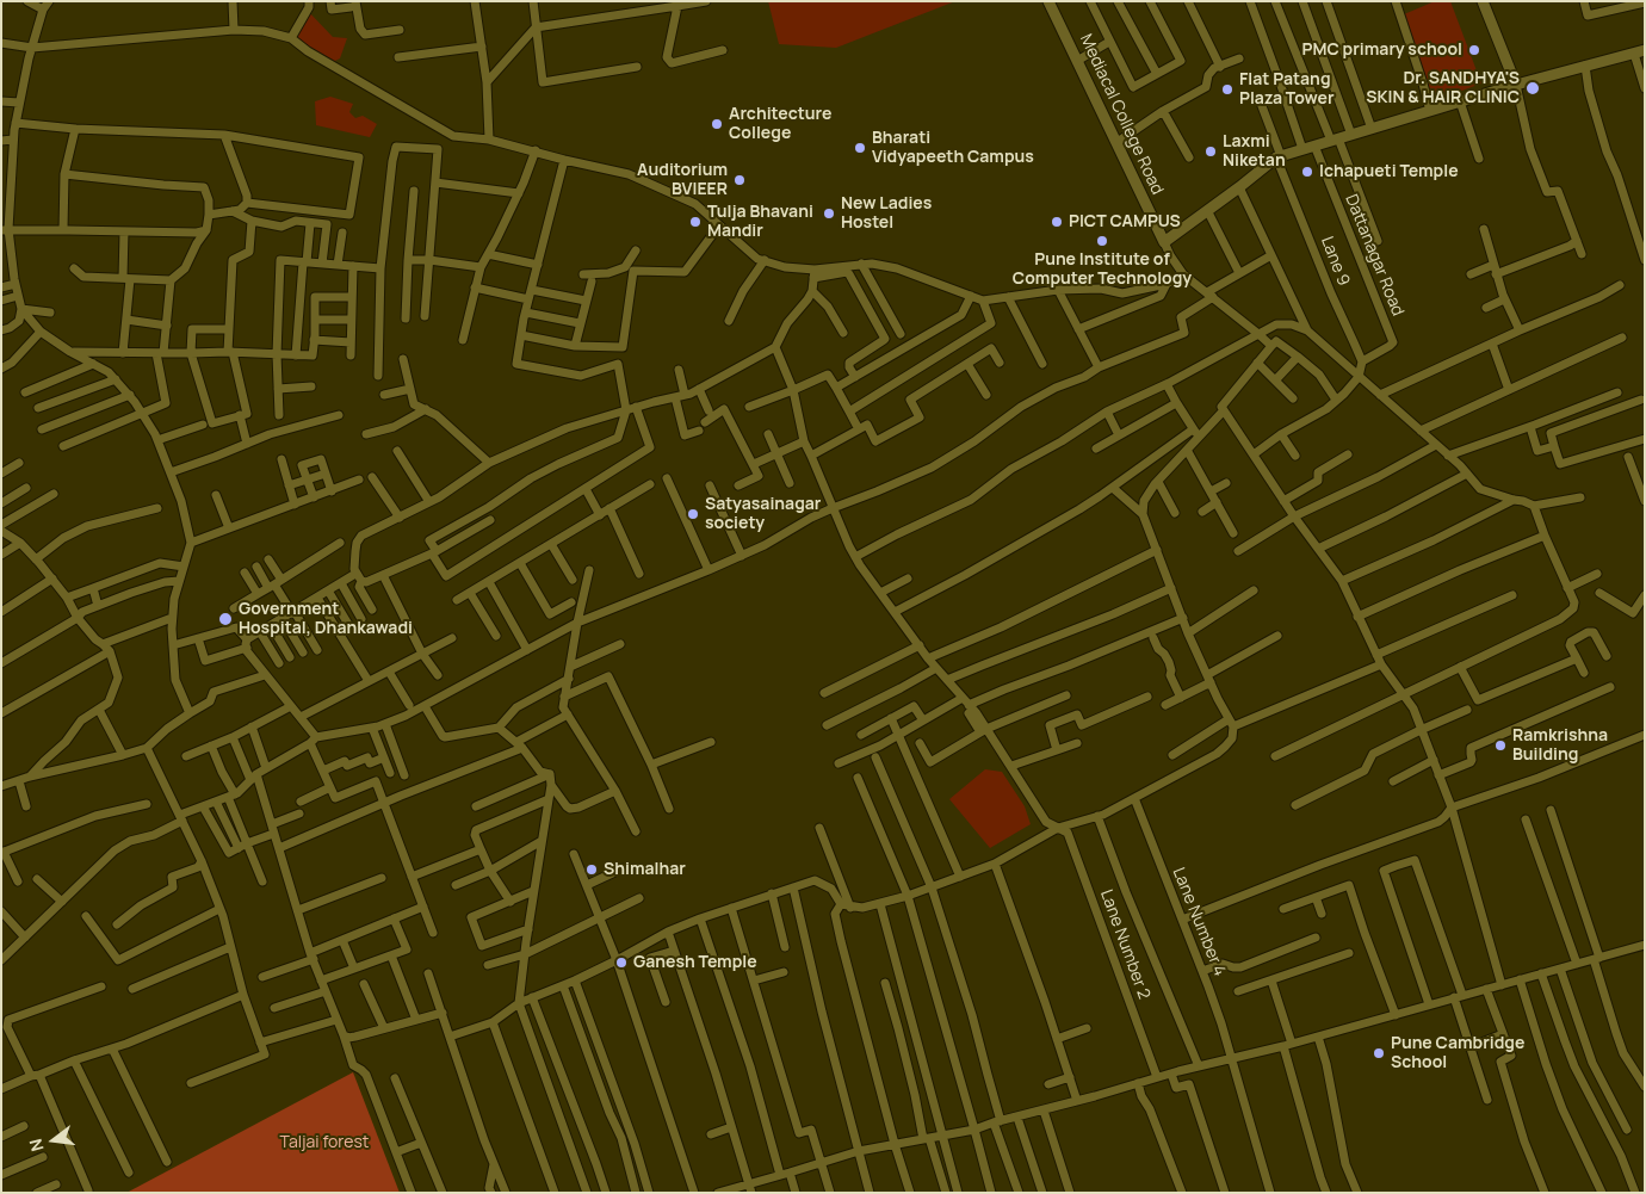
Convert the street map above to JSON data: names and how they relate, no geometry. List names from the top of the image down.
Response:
{
  "streets": {
    "street": [
      "Mediacal College Road",
      "Dattanagar Road",
      "Lane 9",
      "Lane Number 4",
      "Lane Number 2"
    ]
  },
  "crossings": [
    ["Dattanagar Road", "Lane 9"]
  ],
  "parks": ["Taljai forest"],
  "places": [
    "PMC primary school",
    "Dr. SANDHYA'S SKIN & HAIR CLINIC",
    "Flat Patang Plaza Tower",
    "Architecture College",
    "Bharati Vidyapeeth Campus",
    "Laxmi Niketan",
    "Ichapueti Temple",
    "Auditorium BVIEER",
    "New Ladies Hostel",
    "Tulja Bhavani Mandir",
    "PICT CAMPUS",
    "Pune Institute of Computer Technology",
    "Satyasainagar society",
    "Government Hospital, Dhankawadi",
    "Ramkrishna Building",
    "Shimalhar",
    "Ganesh Temple",
    "Pune Cambridge School"
  ],
  "north": "left"
}
